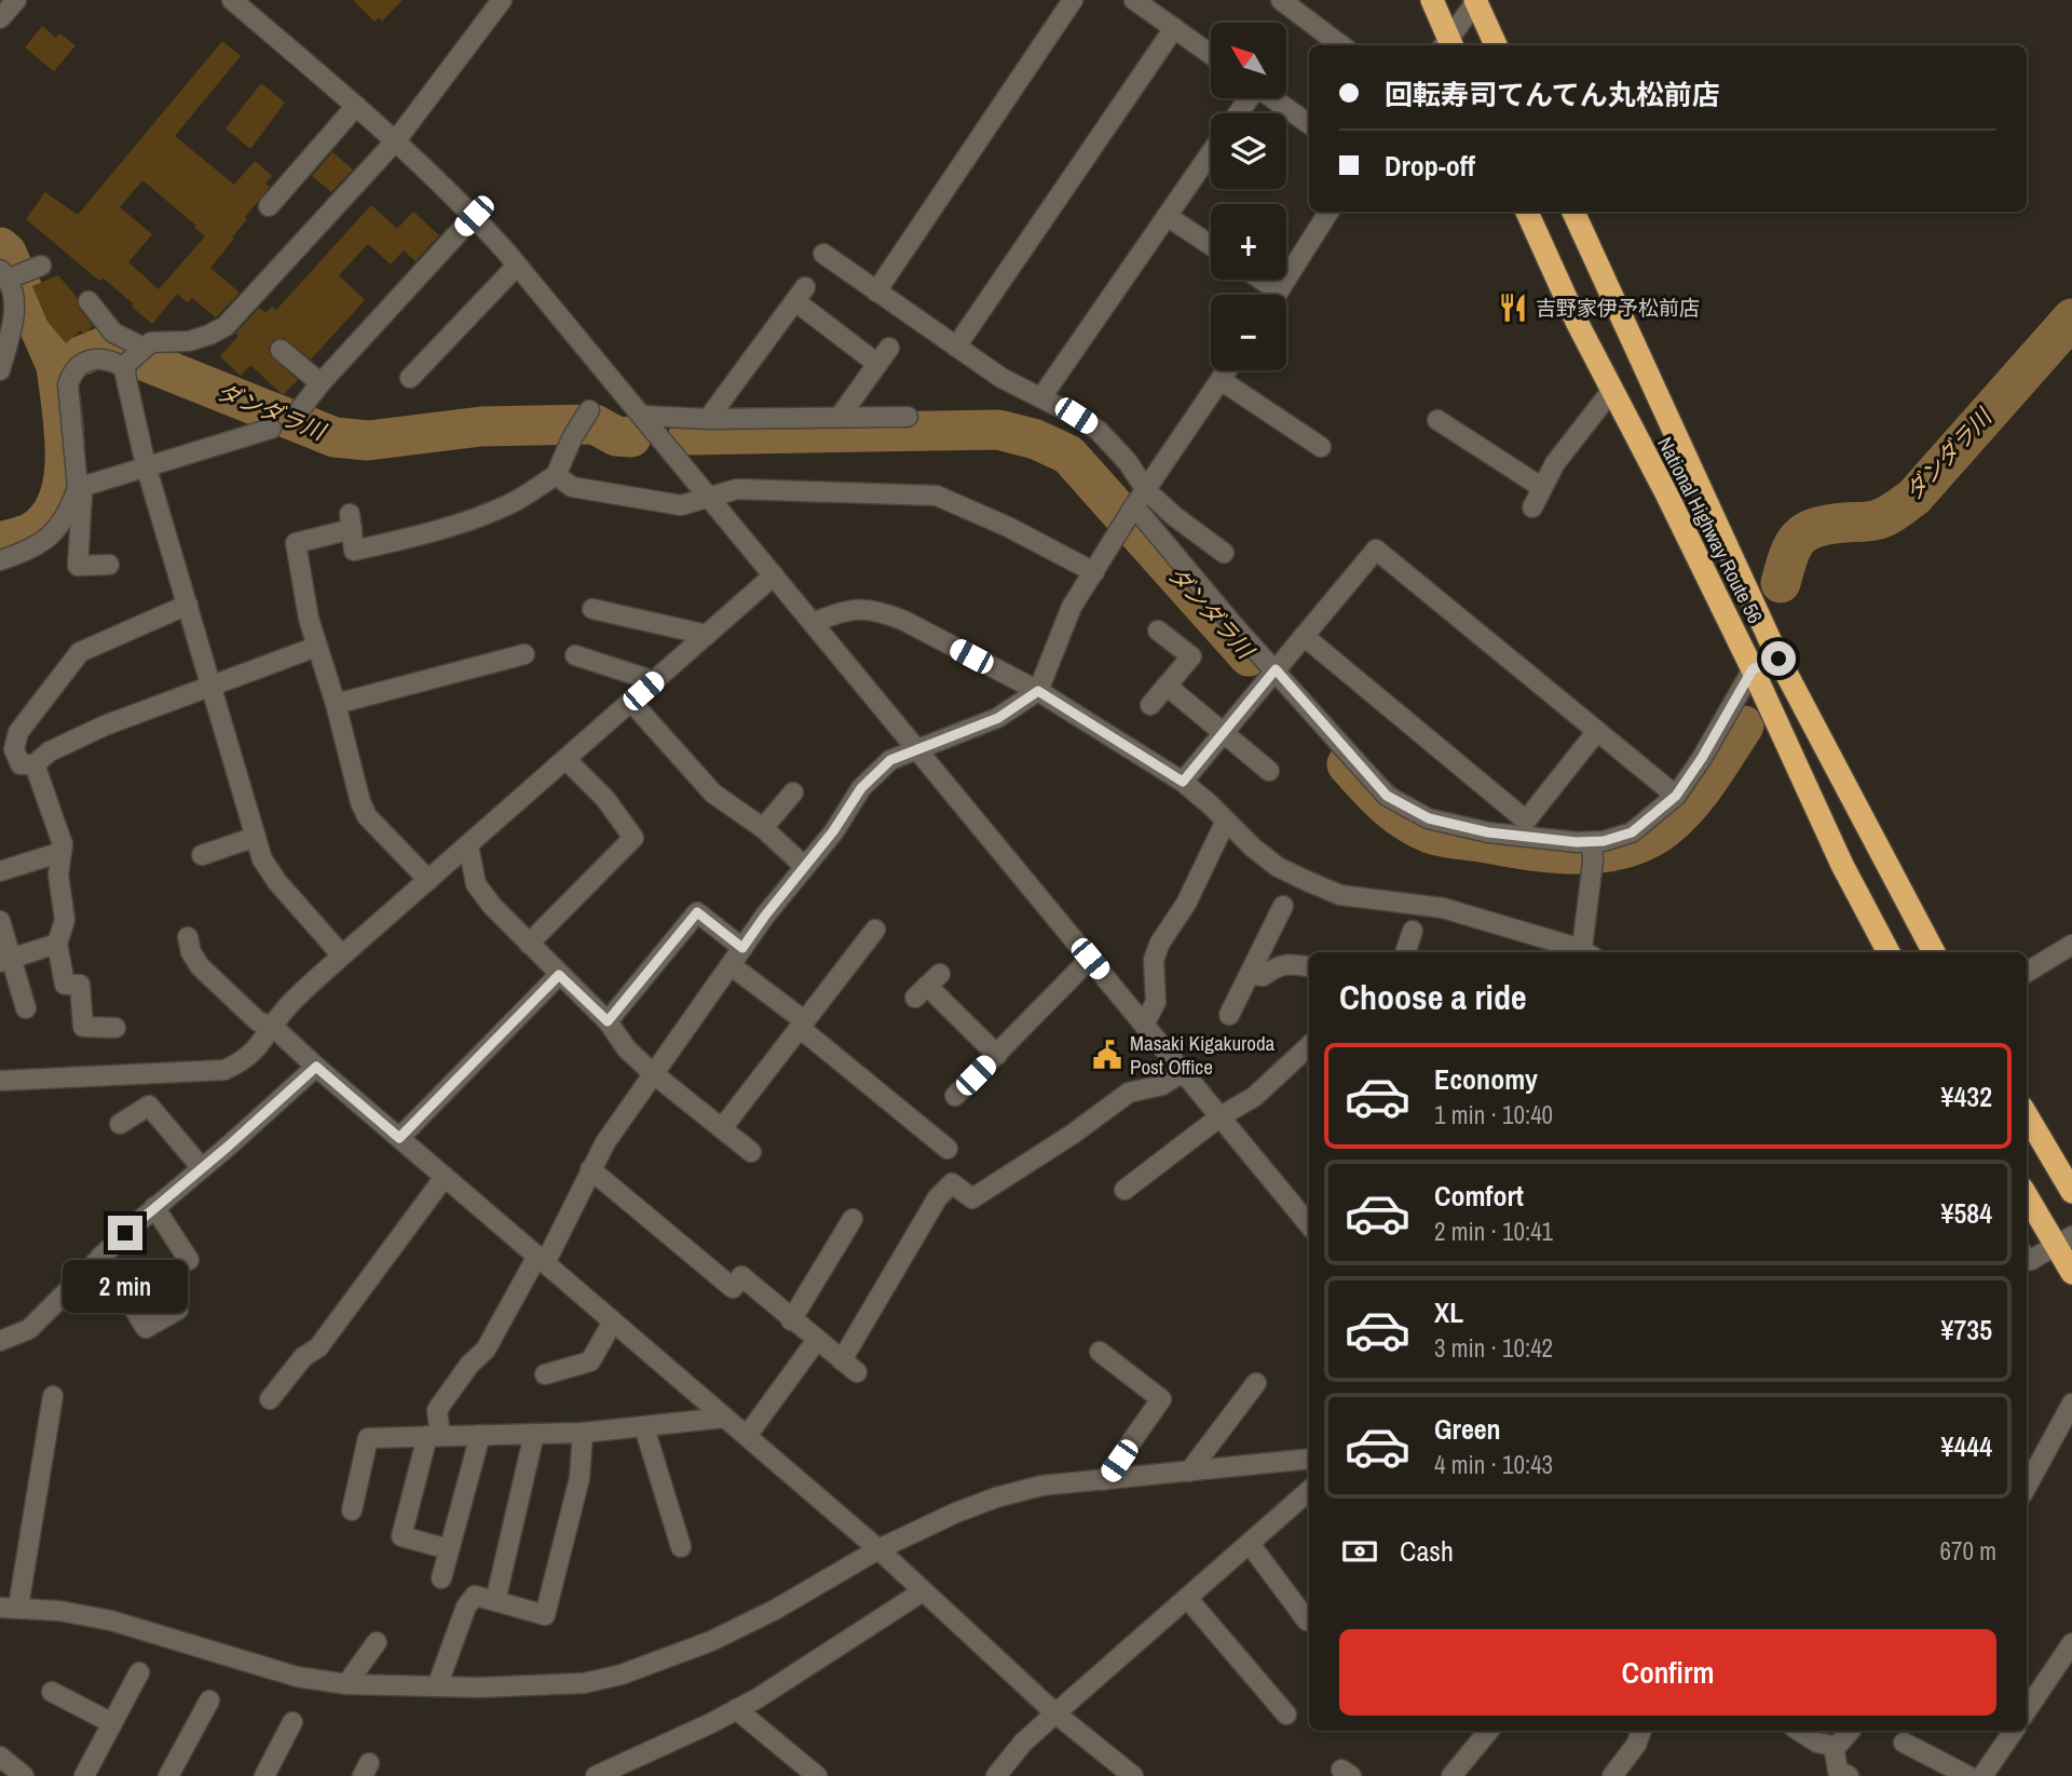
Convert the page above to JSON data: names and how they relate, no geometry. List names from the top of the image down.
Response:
{
  "streets": {
    "highway": ["National Highway Route 56"]
  },
  "water": ["ダンダラ川"],
  "places": {
    "restaurant": ["吉野家伊予松前店"],
    "public building": ["Masaki Kigakuroda Post Office"]
  },
  "north": "top left",
  "page": {
    "map_buttons": ["+", "−"],
    "banner": ["回転寿司てんてん丸松前店", "Drop-off"],
    "heading": "Choose a ride",
    "list": [
      {
        "name": "Economy",
        "note": "1 min · 10:40",
        "value": "¥432"
      },
      {
        "name": "Comfort",
        "note": "2 min · 10:41",
        "value": "¥584"
      },
      {
        "name": "XL",
        "note": "3 min · 10:42",
        "value": "¥735"
      },
      {
        "name": "Green",
        "note": "4 min · 10:43",
        "value": "¥444"
      }
    ],
    "bubble": "2 min",
    "pay": ["Cash", "670 m"],
    "buttons": "Confirm"
  }
}
